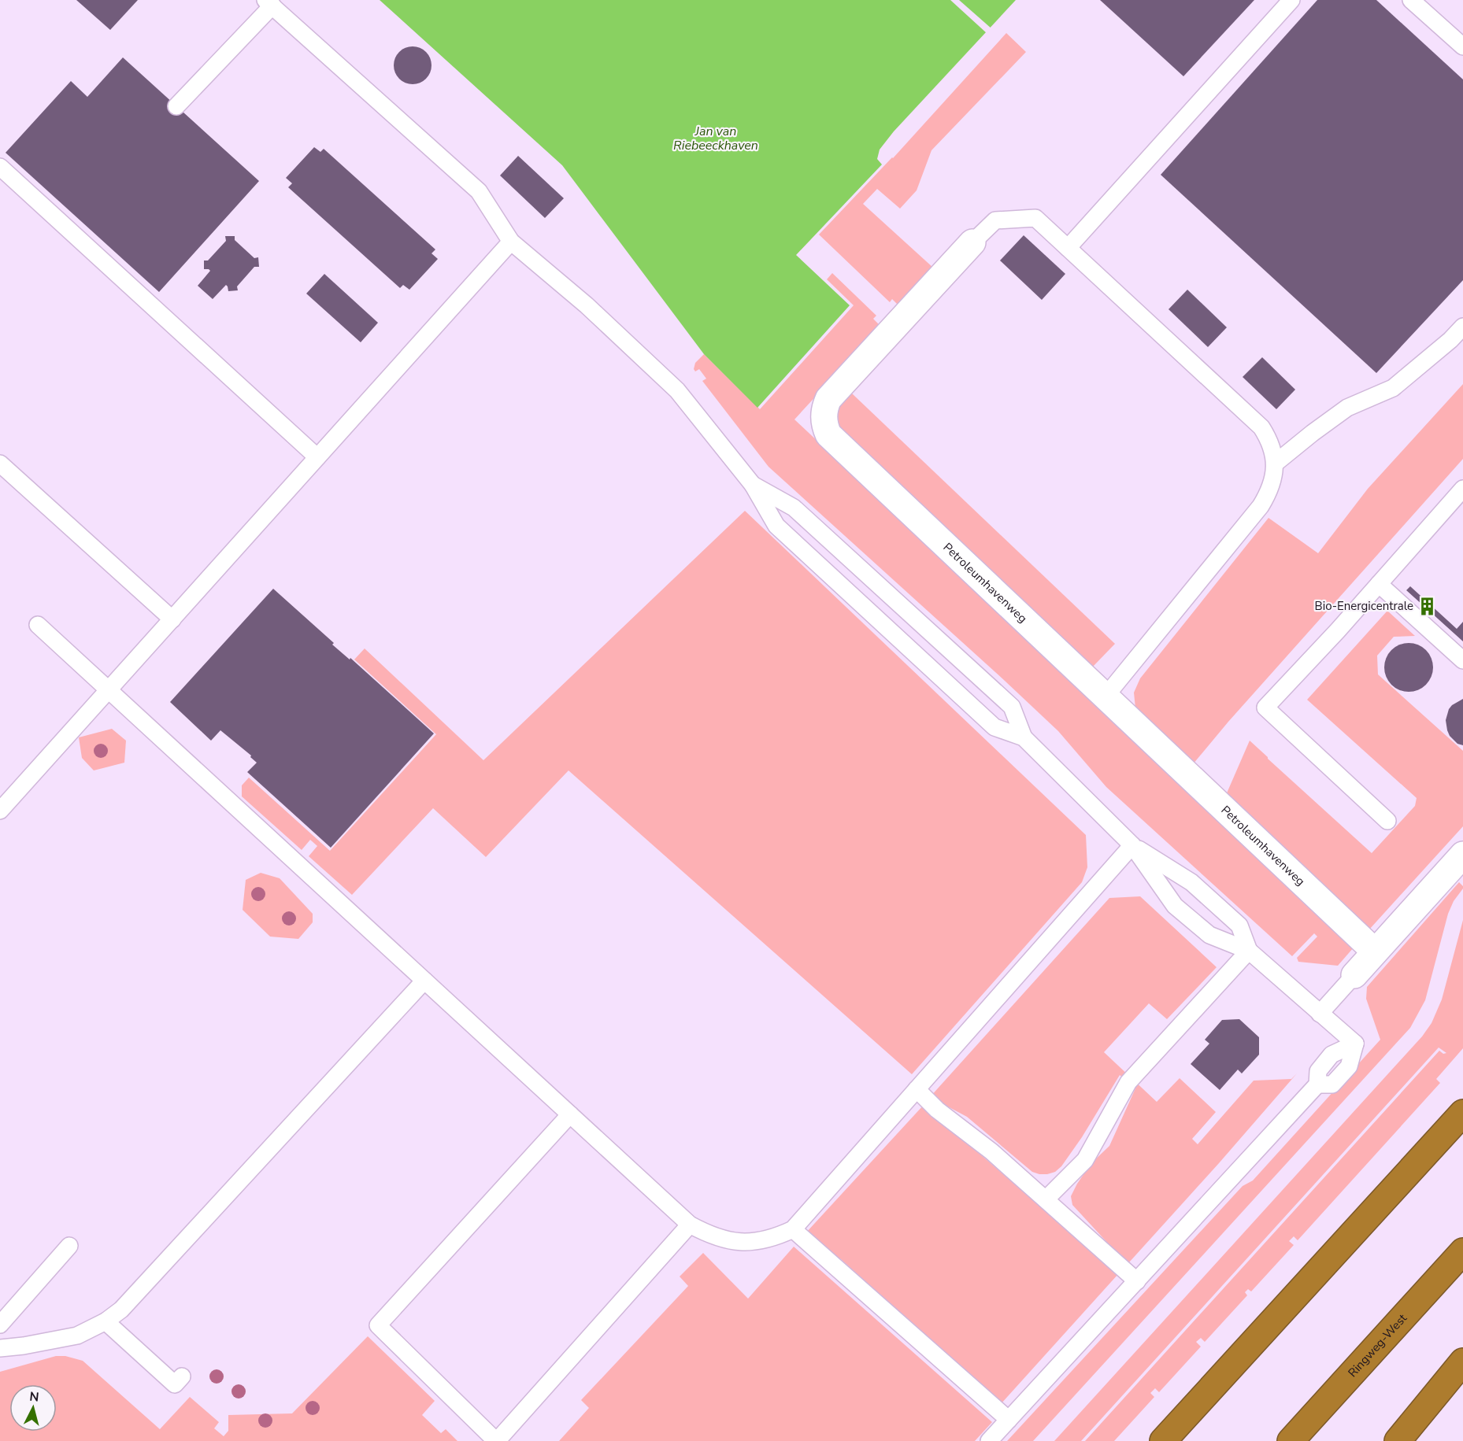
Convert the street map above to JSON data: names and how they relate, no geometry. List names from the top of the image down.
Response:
{
  "streets": {
    "highway": ["Ringweg-West"],
    "street": ["Petroleumhavenweg"]
  },
  "water": ["Jan van Riebeeckhaven"],
  "places": {
    "building": ["Bio-Energicentrale"]
  },
  "north": "top"
}
